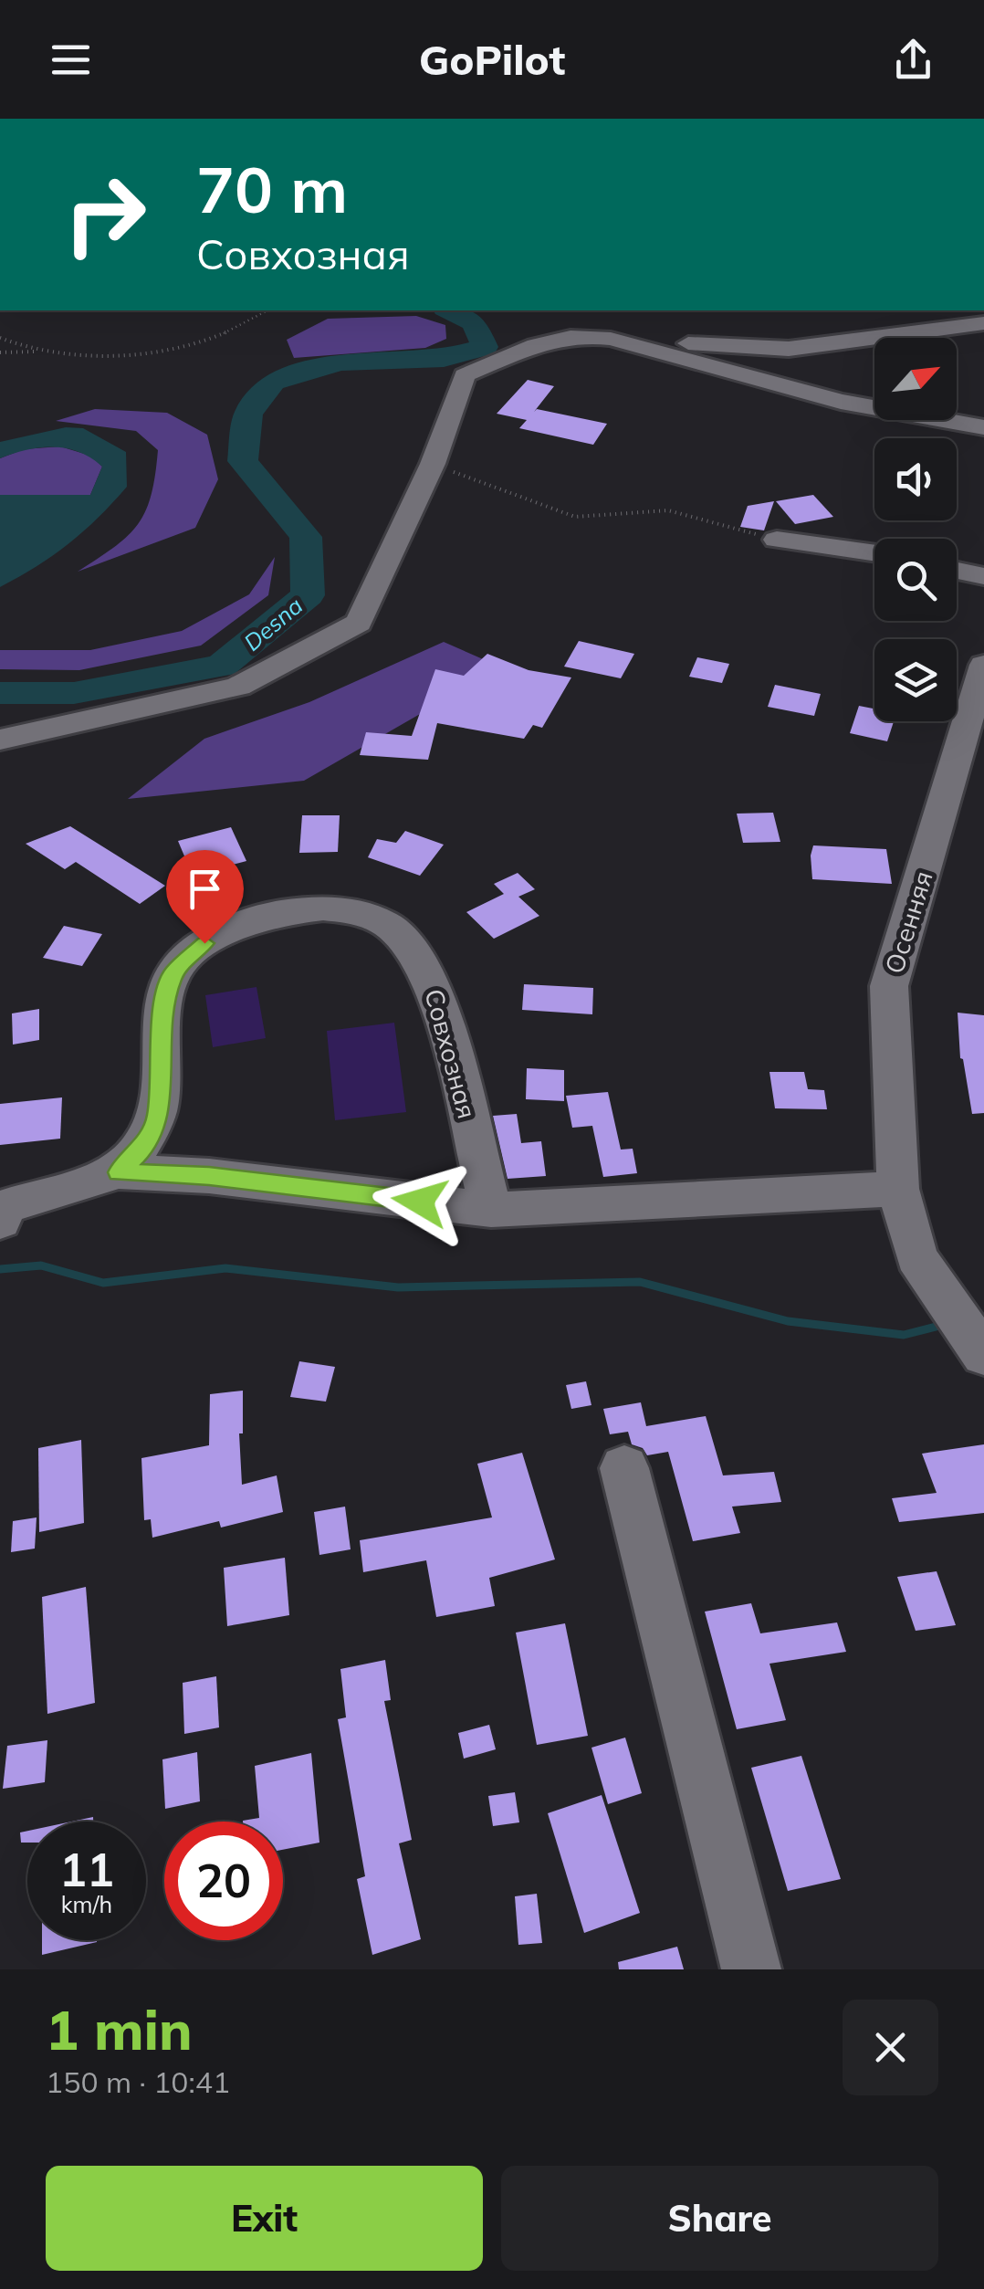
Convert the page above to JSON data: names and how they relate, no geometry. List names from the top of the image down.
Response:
{
  "streets": {
    "street": ["Осенняя", "Совхозная"]
  },
  "water": ["Desna"],
  "north": "top right",
  "page": {
    "header": "GoPilot",
    "turn": ["70 m", "Совхозная"],
    "speed": "11 km/h",
    "limit": "20",
    "heading": ["1 min", "150 m · 10:41"],
    "buttons": ["Exit", "Share"]
  }
}
